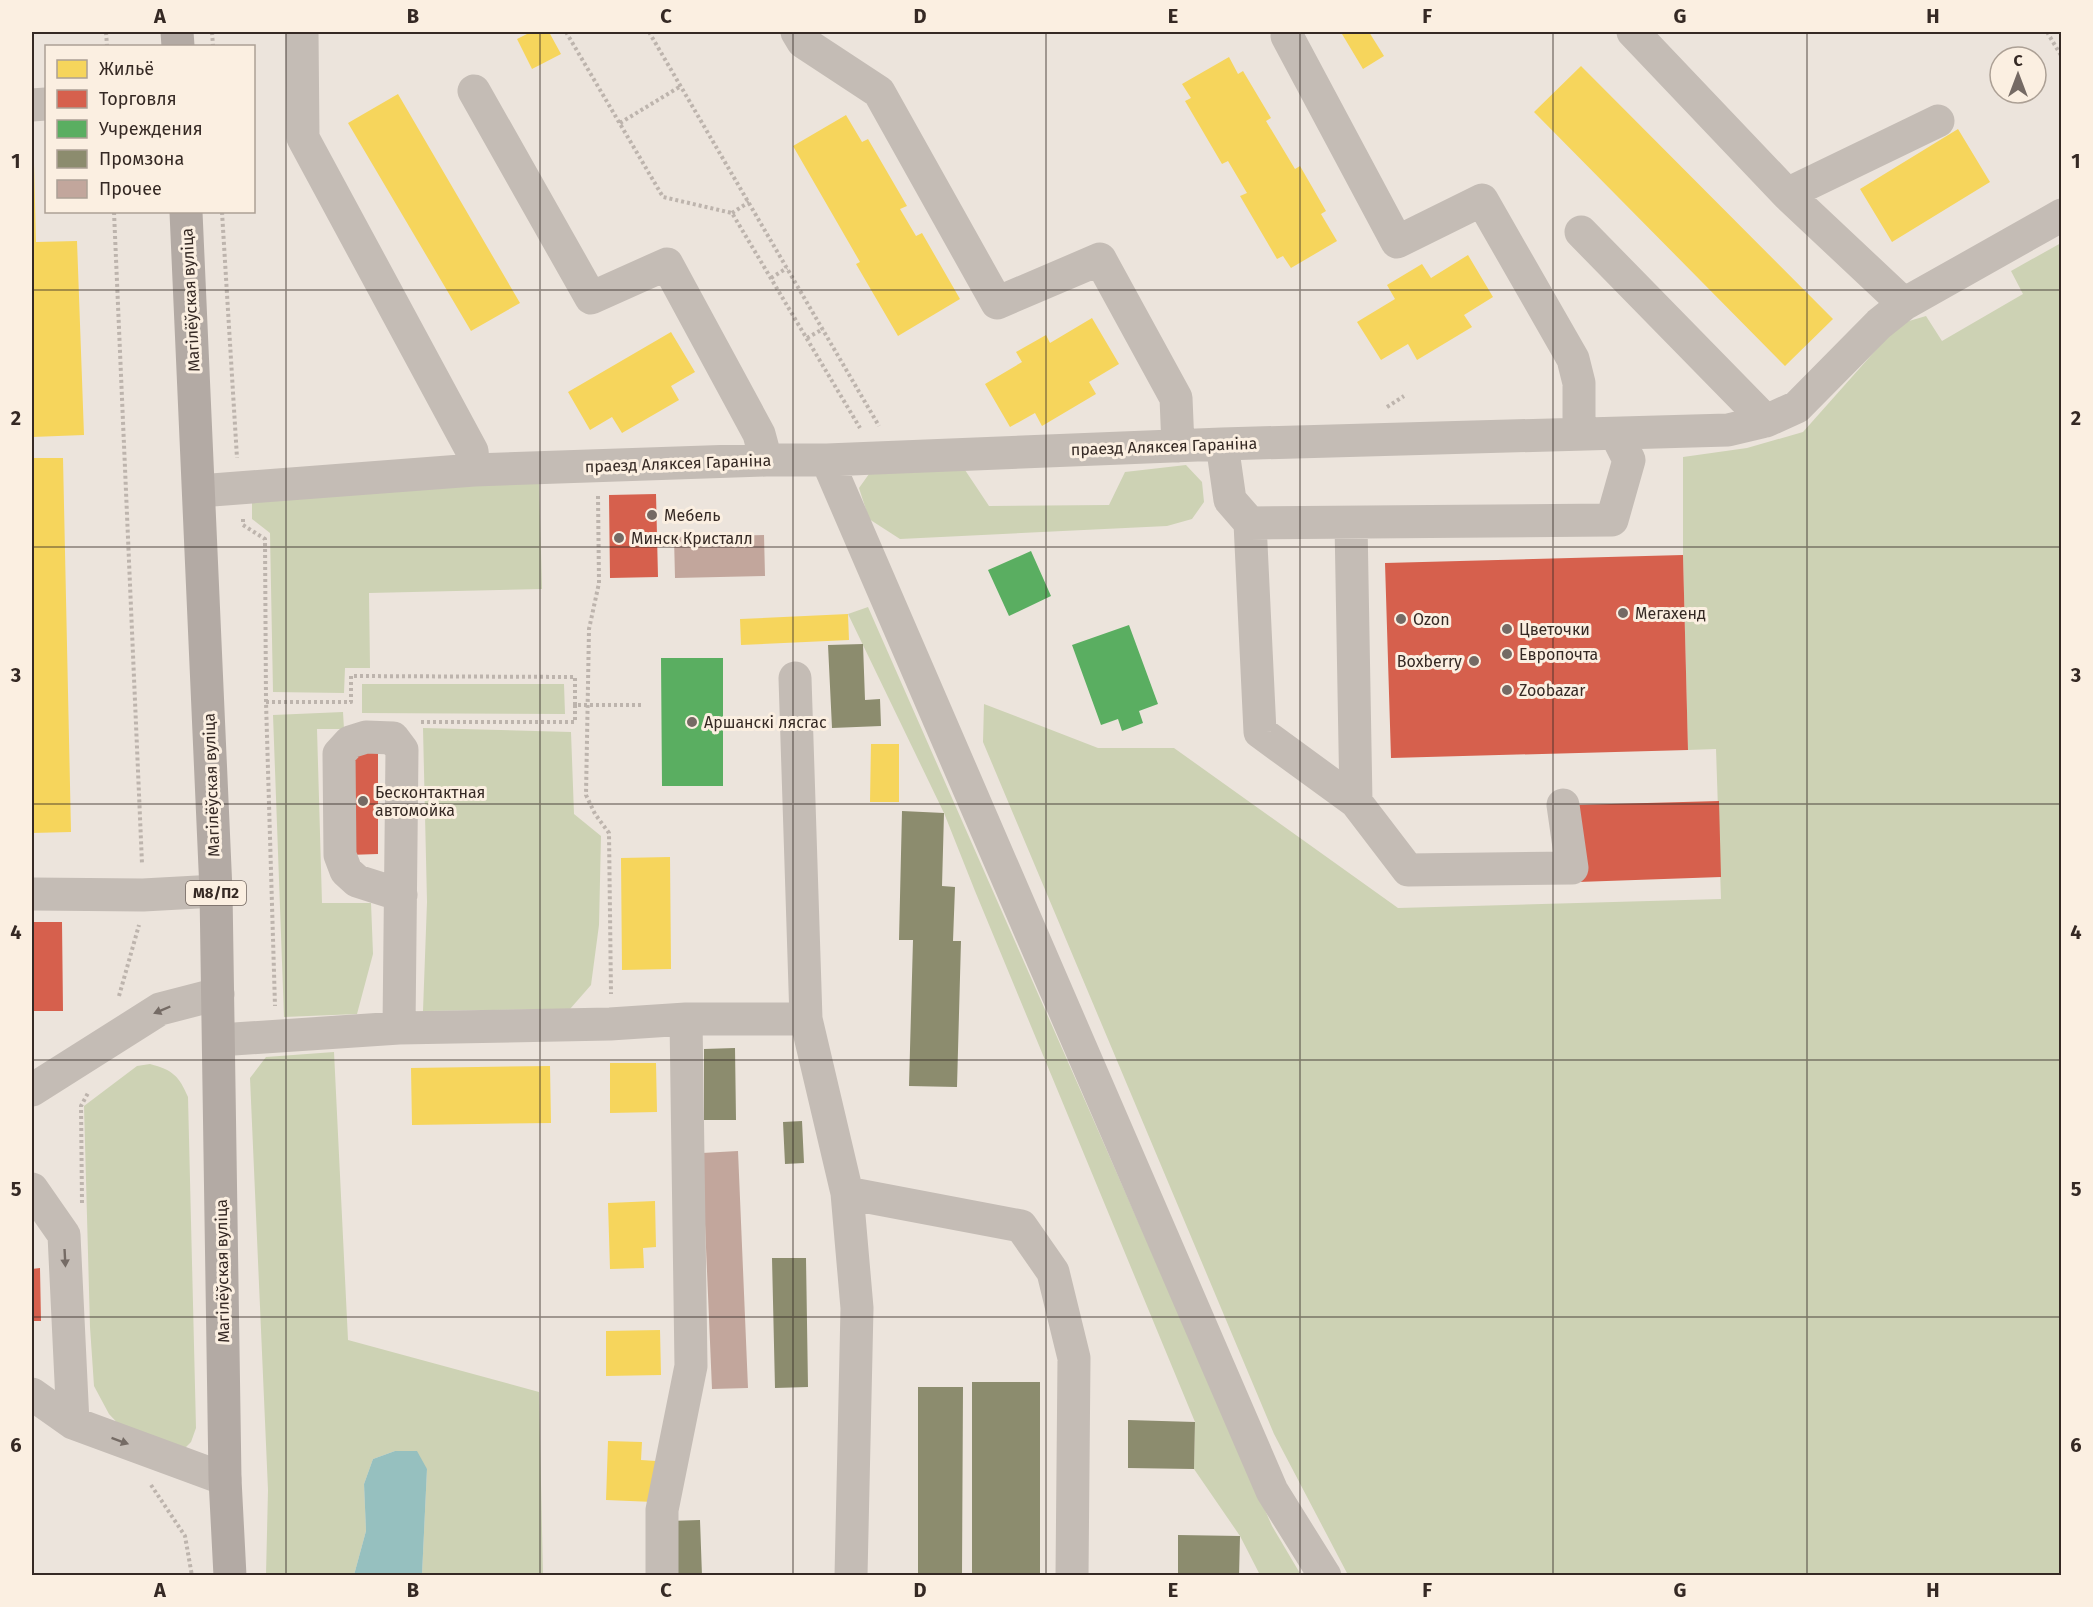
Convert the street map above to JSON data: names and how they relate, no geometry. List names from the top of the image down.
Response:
{
  "streets": {
    "main road": ["Магілёўская вуліца", "М8/П2"],
    "street": ["праезд Аляксея Гараніна"]
  },
  "crossings": [
    ["Магілёўская вуліца", "праезд Аляксея Гараніна"]
  ],
  "places": [
    "Мебель",
    "Минск Кристалл",
    "Мегахенд",
    "Ozon",
    "Цветочки",
    "Европочта",
    "Boxberry",
    "Zoobazar",
    "Аршанскі лясгас",
    "Бесконтактная автомойка"
  ],
  "legend": [
    "Жильё",
    "Торговля",
    "Учреждения",
    "Промзона",
    "Прочее"
  ],
  "north": "top",
  "grid": {
    "columns": [
      "A",
      "B",
      "C",
      "D",
      "E",
      "F",
      "G",
      "H"
    ],
    "rows": [
      "1",
      "2",
      "3",
      "4",
      "5",
      "6"
    ]
  }
}
